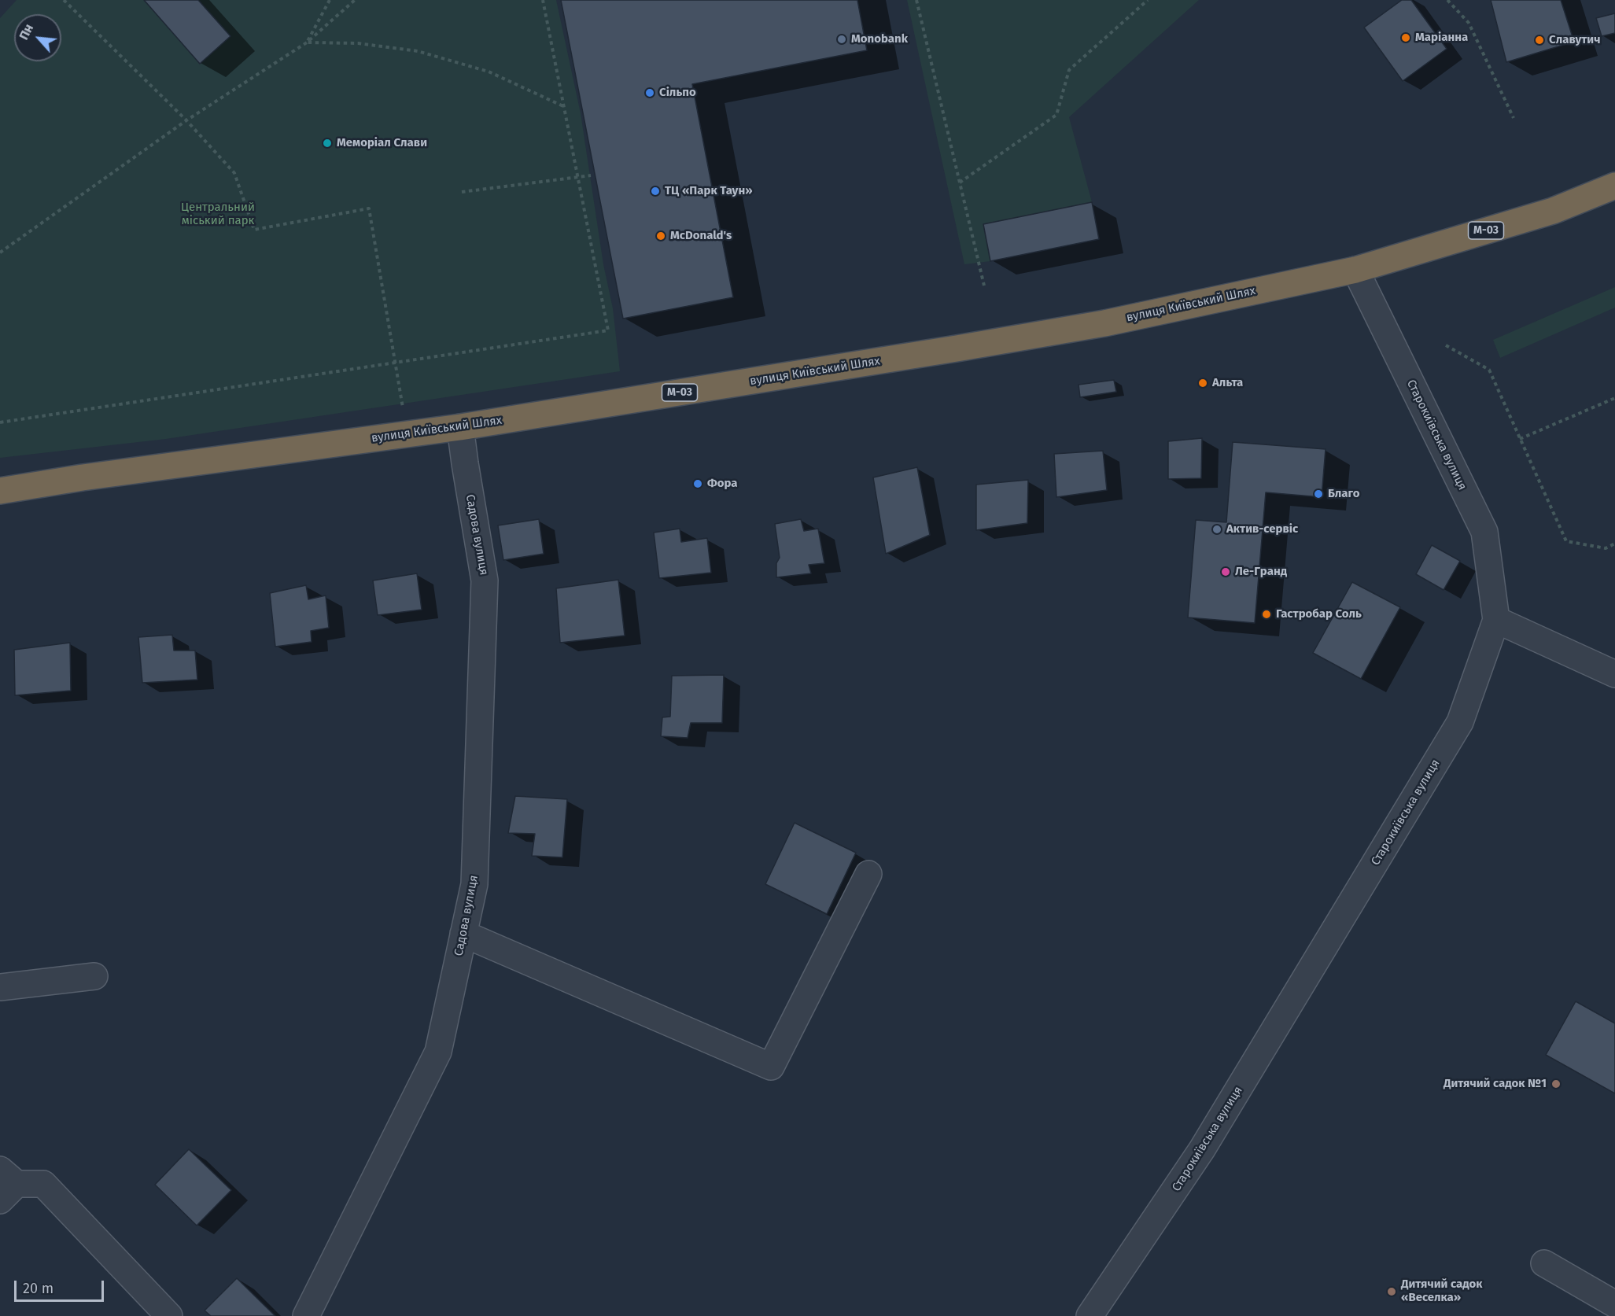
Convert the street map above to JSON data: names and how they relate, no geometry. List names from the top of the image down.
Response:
{
  "streets": {
    "highway": ["М-03", "вулиця Київський Шлях"],
    "street": ["Старокиївська вулиця", "Садова вулиця"]
  },
  "crossings": [
    ["вулиця Київський Шлях", "Старокиївська вулиця"],
    ["вулиця Київський Шлях", "Садова вулиця"]
  ],
  "parks": ["Центральний міський парк"],
  "places": [
    "Маріанна",
    "Monobank",
    "Славутич",
    "Сільпо",
    "Mеморіал Слави",
    "ТЦ «Парк Таун»",
    "McDonald's",
    "Альта",
    "Фора",
    "Благо",
    "Актив-сервіс",
    "Ле-Гранд",
    "Гастробар Соль",
    "Дитячий садок №1",
    "Дитячий садок «Веселка»"
  ],
  "scale_bar": "20 m",
  "north": "top left"
}
